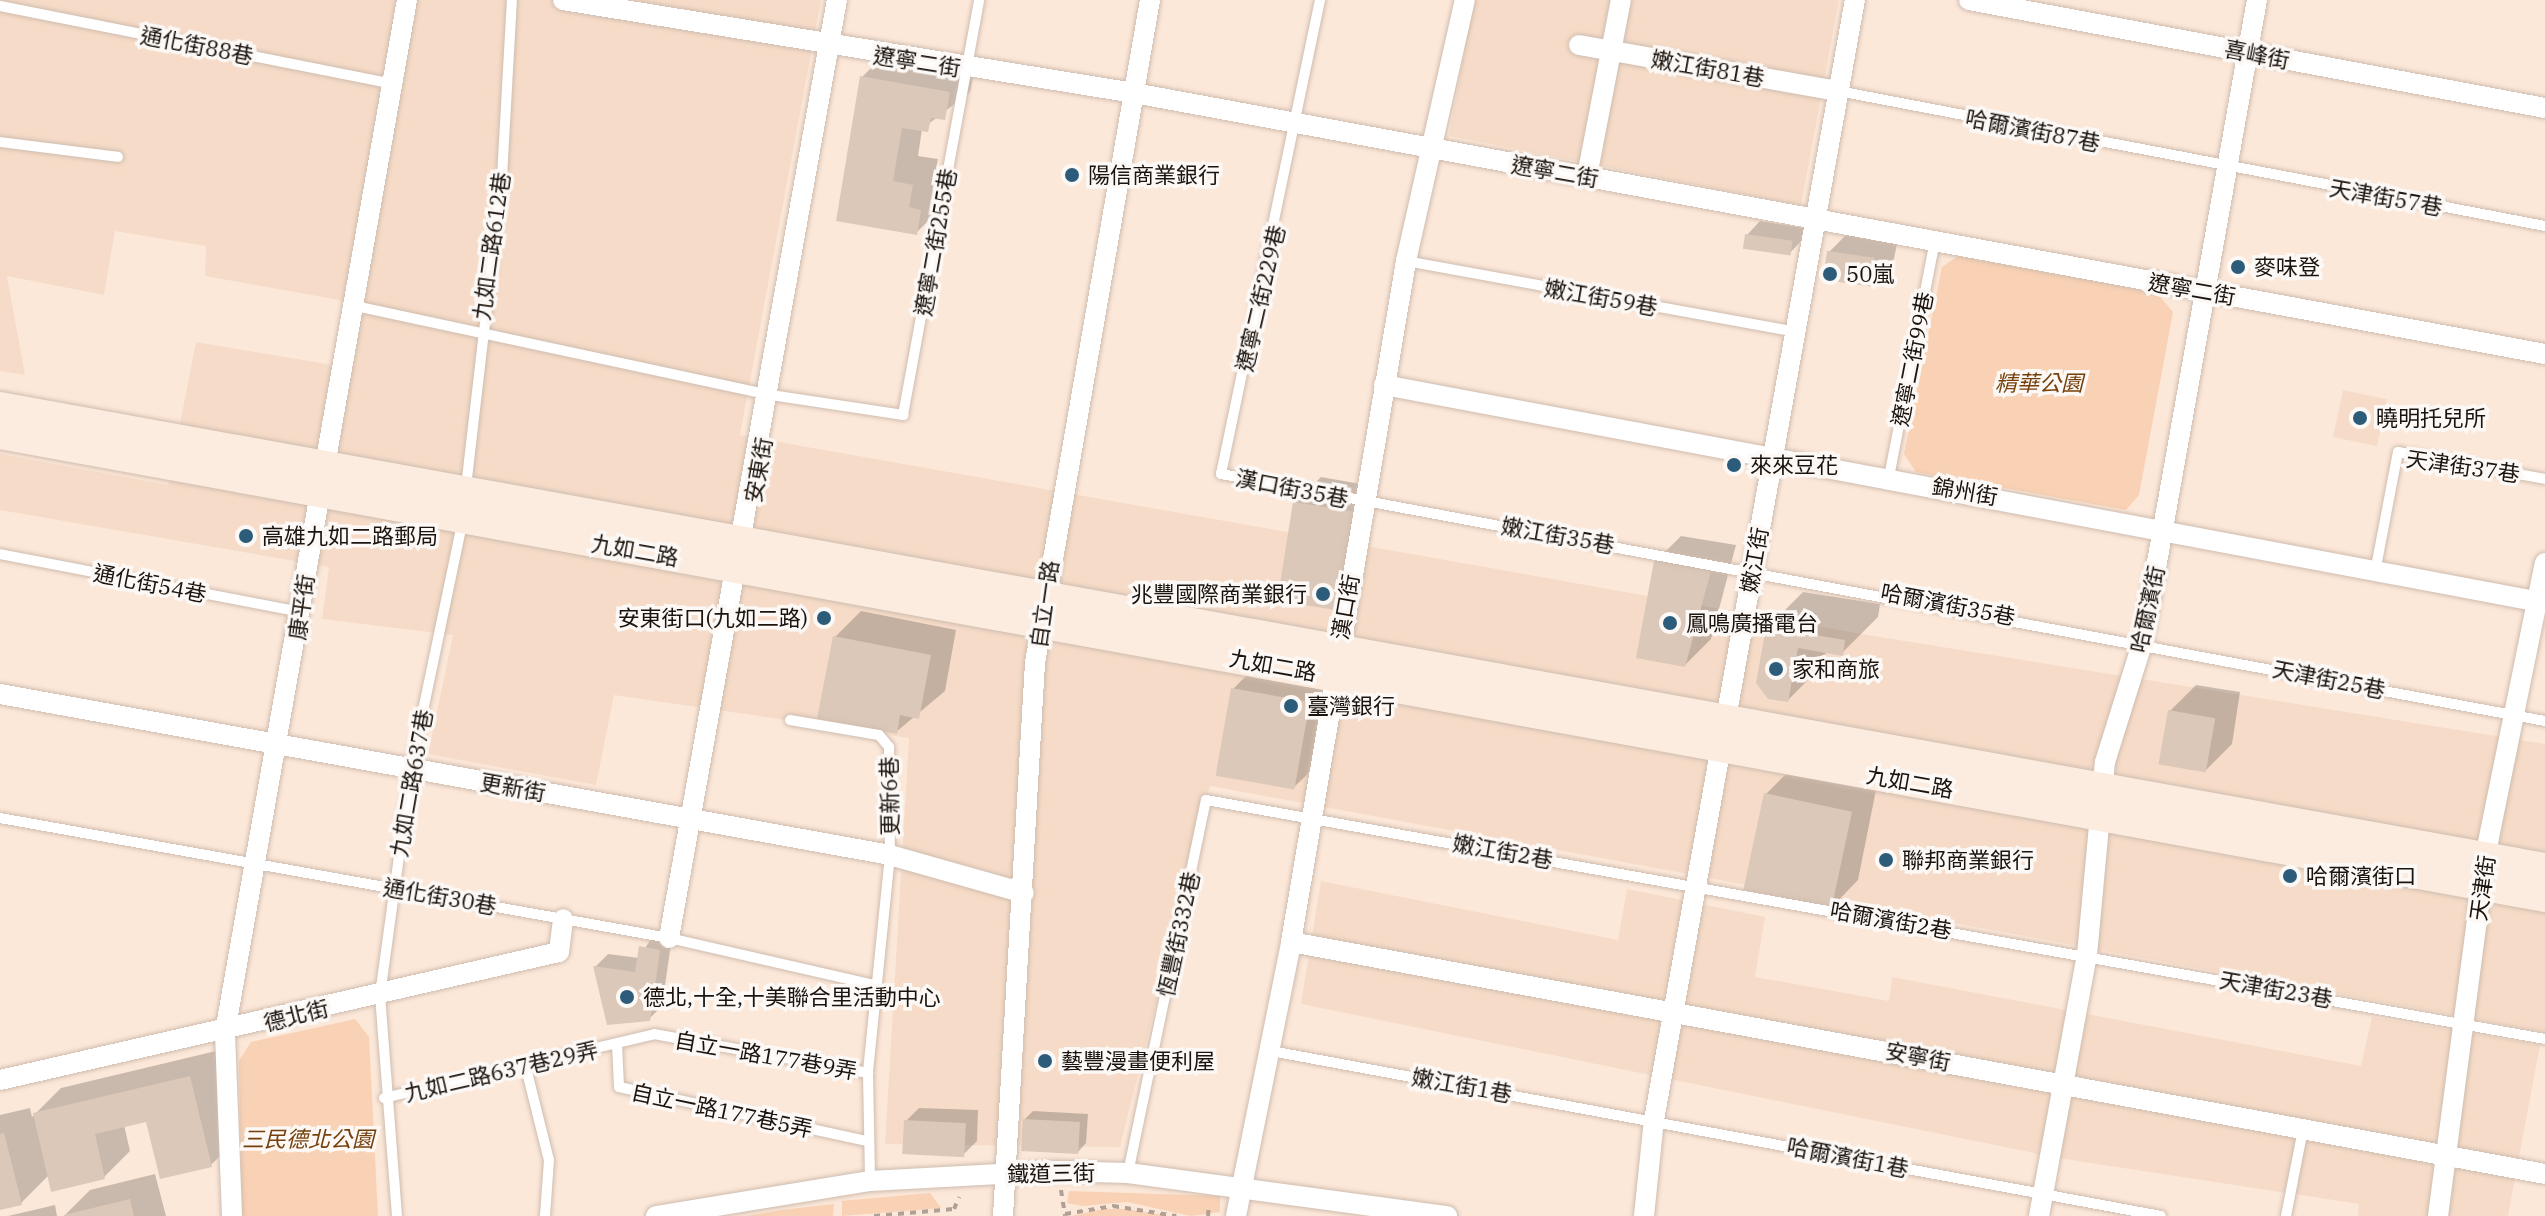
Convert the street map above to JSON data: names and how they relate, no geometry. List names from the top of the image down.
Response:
{
  "streets": {
    "street": [
      "喜峰街",
      "遼寧二街",
      "嫩江街81巷",
      "安東街",
      "錦州街",
      "九如二路",
      "嫩江街",
      "自立一路",
      "康平街",
      "漢口街",
      "哈爾濱街",
      "更新街",
      "天津街",
      "德北街",
      "安寧街",
      "鐵道三街"
    ],
    "lane": [
      "通化街88巷",
      "哈爾濱街87巷",
      "天津街57巷",
      "遼寧二街255巷",
      "九如二路612巷",
      "嫩江街59巷",
      "遼寧二街229巷",
      "遼寧二街99巷",
      "天津街37巷",
      "漢口街35巷",
      "嫩江街35巷",
      "通化街54巷",
      "哈爾濱街35巷",
      "天津街25巷",
      "九如二路637巷",
      "更新6巷",
      "嫩江街2巷",
      "通化街30巷",
      "哈爾濱街2巷",
      "恆豐街332巷",
      "天津街23巷",
      "自立一路177巷9弄",
      "九如二路637巷29弄",
      "嫩江街1巷",
      "自立一路177巷5弄",
      "哈爾濱街1巷"
    ]
  },
  "crossings": [
    ["通化街88巷", "康平街"],
    ["喜峰街", "哈爾濱街"],
    ["遼寧二街", "遼寧二街255巷"],
    ["遼寧二街", "遼寧二街229巷"],
    ["遼寧二街", "遼寧二街99巷"],
    ["遼寧二街", "安東街"],
    ["遼寧二街", "嫩江街"],
    ["遼寧二街", "自立一路"],
    ["遼寧二街", "漢口街"],
    ["遼寧二街", "哈爾濱街"],
    ["嫩江街81巷", "哈爾濱街87巷"],
    ["嫩江街81巷", "嫩江街"],
    ["哈爾濱街87巷", "天津街57巷"],
    ["哈爾濱街87巷", "嫩江街"],
    ["哈爾濱街87巷", "哈爾濱街"],
    ["天津街57巷", "哈爾濱街"],
    ["遼寧二街255巷", "安東街"],
    ["九如二路612巷", "九如二路"],
    ["九如二路612巷", "九如二路637巷"],
    ["嫩江街59巷", "嫩江街"],
    ["嫩江街59巷", "漢口街"],
    ["遼寧二街229巷", "漢口街35巷"],
    ["遼寧二街99巷", "錦州街"],
    ["天津街37巷", "錦州街"],
    ["安東街", "九如二路"],
    ["安東街", "更新街"],
    ["安東街", "通化街30巷"],
    ["漢口街35巷", "嫩江街35巷"],
    ["漢口街35巷", "漢口街"],
    ["錦州街", "嫩江街"],
    ["錦州街", "漢口街"],
    ["錦州街", "哈爾濱街"],
    ["錦州街", "天津街"],
    ["嫩江街35巷", "嫩江街"],
    ["嫩江街35巷", "哈爾濱街35巷"],
    ["嫩江街35巷", "漢口街"],
    ["九如二路", "嫩江街"],
    ["九如二路", "自立一路"],
    ["九如二路", "康平街"],
    ["九如二路", "漢口街"],
    ["九如二路", "哈爾濱街"],
    ["九如二路", "九如二路637巷"],
    ["九如二路", "天津街"],
    ["嫩江街", "哈爾濱街35巷"],
    ["嫩江街", "嫩江街2巷"],
    ["嫩江街", "哈爾濱街2巷"],
    ["嫩江街", "安寧街"],
    ["嫩江街", "嫩江街1巷"],
    ["嫩江街", "哈爾濱街1巷"],
    ["通化街54巷", "康平街"],
    ["自立一路", "更新街"],
    ["自立一路", "鐵道三街"],
    ["哈爾濱街35巷", "哈爾濱街"],
    ["哈爾濱街35巷", "天津街25巷"],
    ["康平街", "更新街"],
    ["康平街", "通化街30巷"],
    ["康平街", "德北街"],
    ["漢口街", "嫩江街2巷"],
    ["漢口街", "恆豐街332巷"],
    ["漢口街", "安寧街"],
    ["漢口街", "嫩江街1巷"],
    ["漢口街", "鐵道三街"],
    ["哈爾濱街", "天津街25巷"],
    ["哈爾濱街", "哈爾濱街2巷"],
    ["哈爾濱街", "天津街23巷"],
    ["哈爾濱街", "安寧街"],
    ["哈爾濱街", "哈爾濱街1巷"],
    ["天津街25巷", "天津街"],
    ["九如二路637巷", "更新街"],
    ["九如二路637巷", "通化街30巷"],
    ["九如二路637巷", "德北街"],
    ["九如二路637巷", "九如二路637巷29弄"],
    ["更新街", "更新6巷"],
    ["更新6巷", "通化街30巷"],
    ["更新6巷", "自立一路177巷9弄"],
    ["更新6巷", "自立一路177巷5弄"],
    ["更新6巷", "鐵道三街"],
    ["嫩江街2巷", "哈爾濱街2巷"],
    ["嫩江街2巷", "恆豐街332巷"],
    ["天津街", "天津街23巷"],
    ["天津街", "安寧街"],
    ["通化街30巷", "德北街"],
    ["哈爾濱街2巷", "天津街23巷"],
    ["恆豐街332巷", "鐵道三街"],
    ["自立一路177巷9弄", "九如二路637巷29弄"],
    ["自立一路177巷9弄", "自立一路177巷5弄"],
    ["九如二路637巷29弄", "自立一路177巷5弄"],
    ["嫩江街1巷", "哈爾濱街1巷"]
  ],
  "parks": ["精華公園", "三民德北公園"],
  "places": [
    "陽信商業銀行",
    "麥味登",
    "50嵐",
    "曉明托兒所",
    "來來豆花",
    "高雄九如二路郵局",
    "兆豐國際商業銀行",
    "安東街口(九如二路)",
    "鳳鳴廣播電台",
    "家和商旅",
    "臺灣銀行",
    "聯邦商業銀行",
    "哈爾濱街口",
    "德北,十全,十美聯合里活動中心",
    "藝豐漫畫便利屋"
  ]
}
